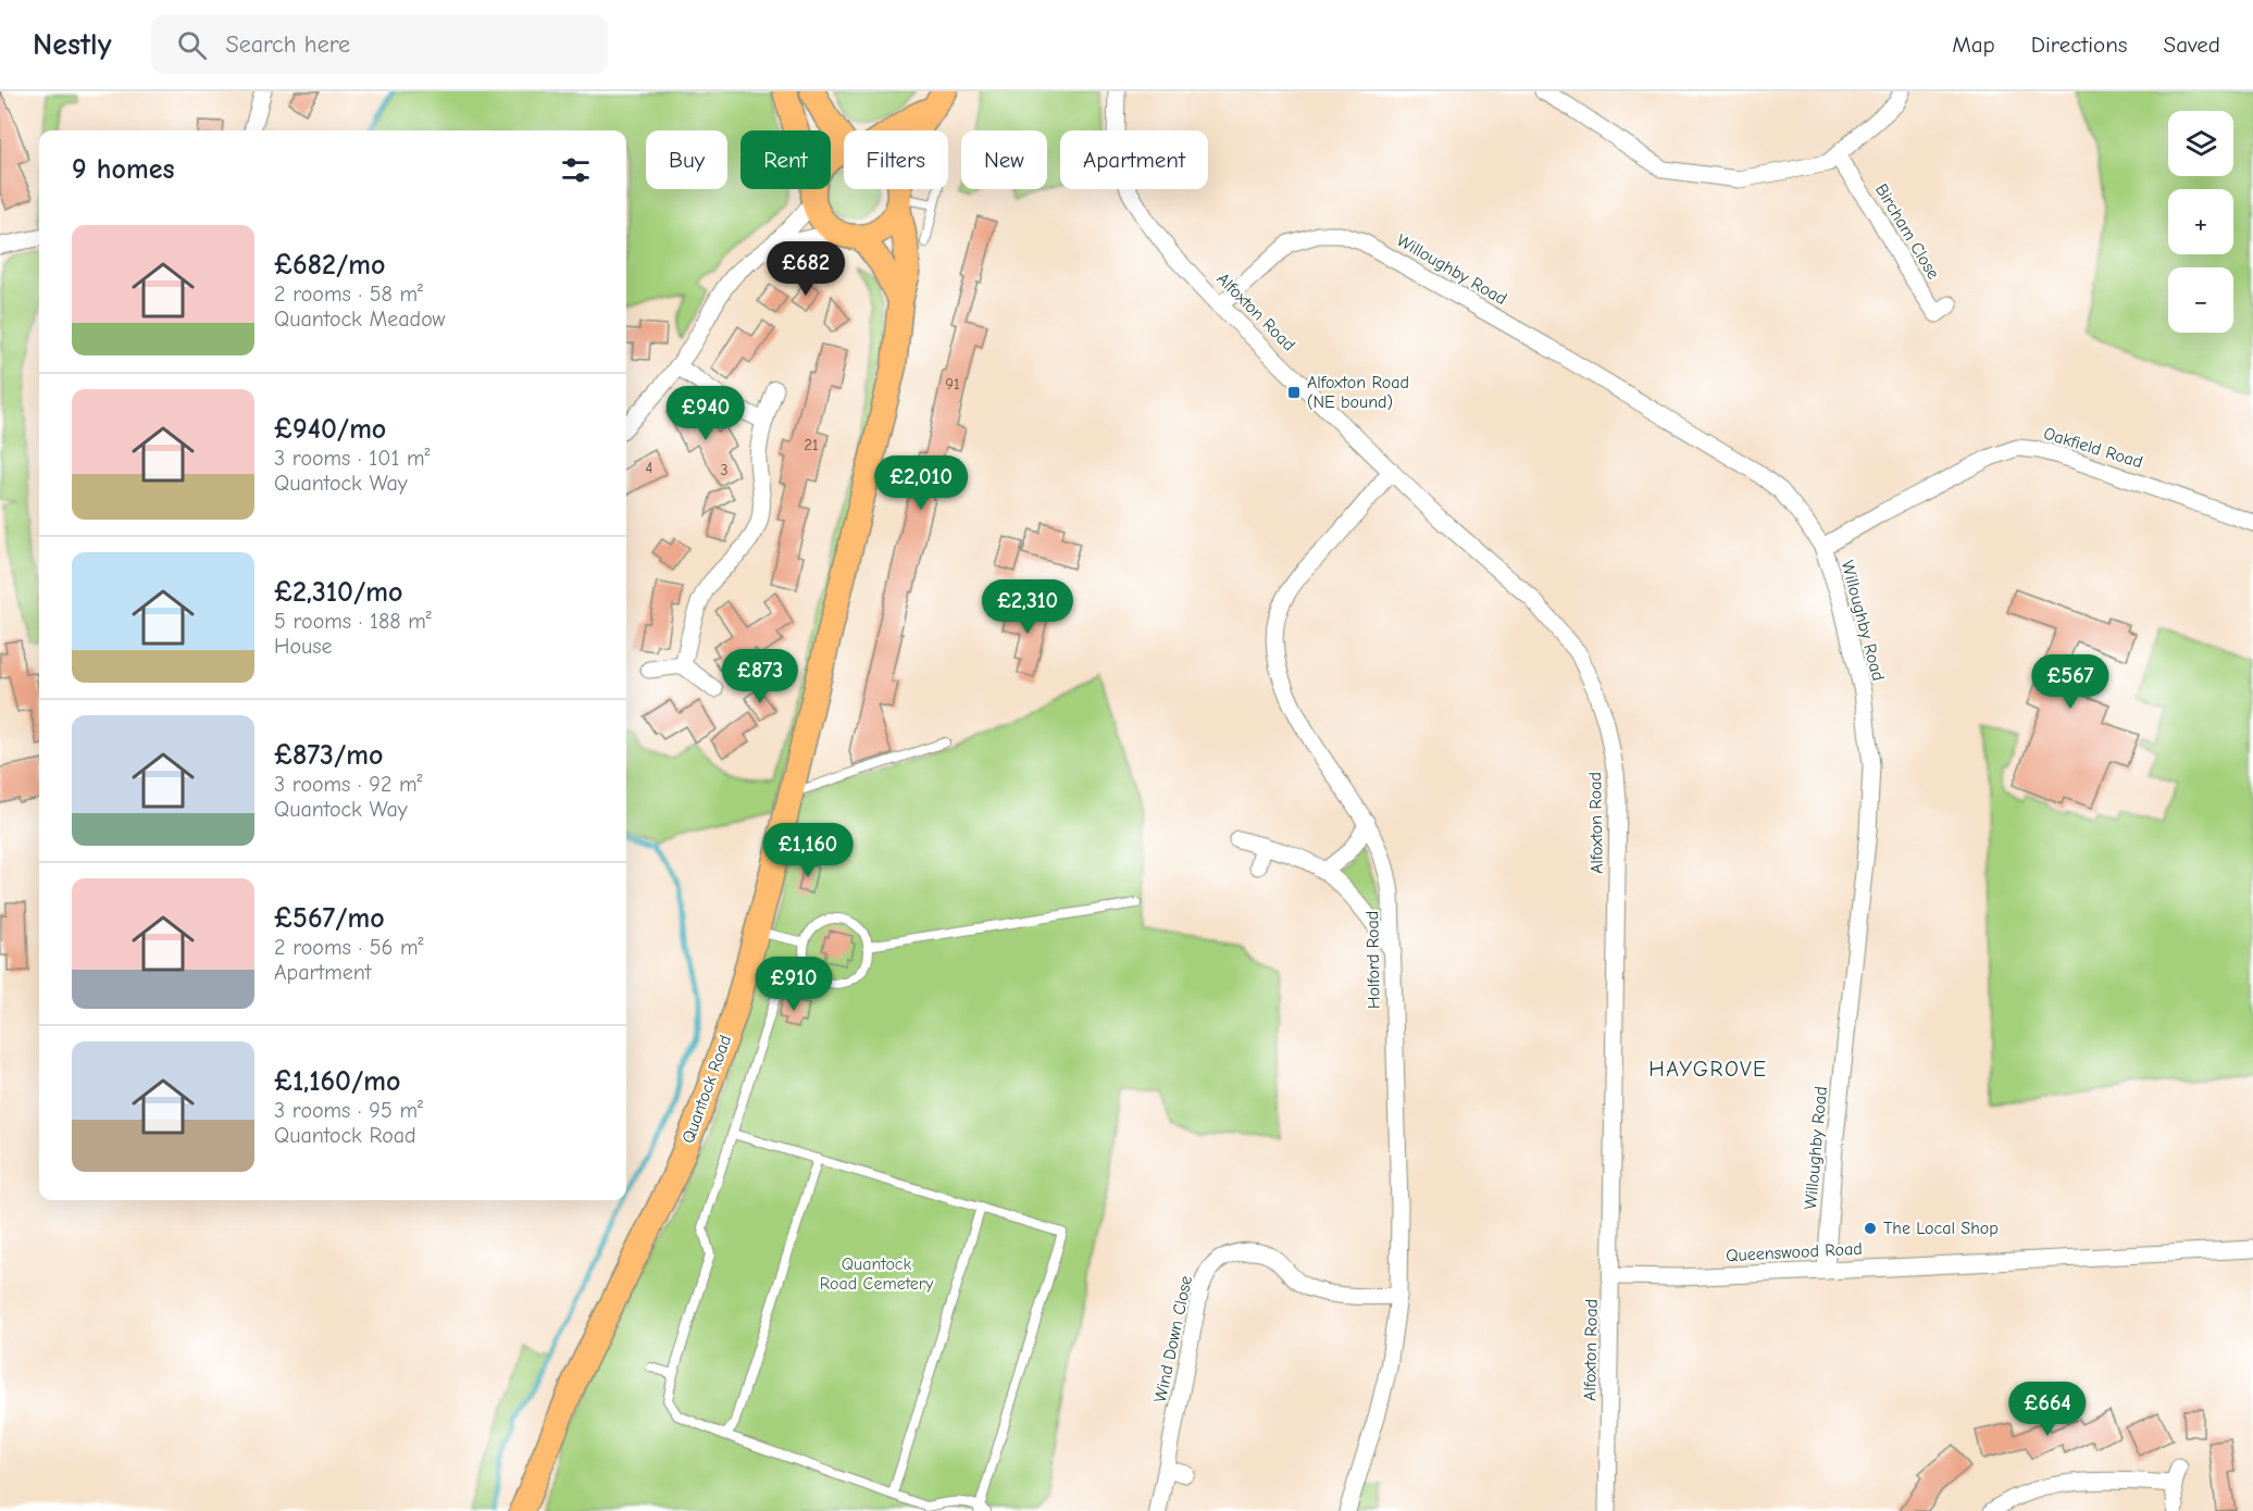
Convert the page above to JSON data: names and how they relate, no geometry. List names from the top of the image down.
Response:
{
  "streets": {
    "main road": ["Quantock Road"],
    "street": [
      "Bircham Close",
      "Willoughby Road",
      "Alfoxton Road",
      "Oakfield Road",
      "Holford Road",
      "Queenswood Road",
      "Wind Down Close"
    ]
  },
  "crossings": [
    ["Willoughby Road", "Alfoxton Road"],
    ["Willoughby Road", "Oakfield Road"],
    ["Willoughby Road", "Queenswood Road"],
    ["Alfoxton Road", "Holford Road"],
    ["Alfoxton Road", "Queenswood Road"],
    ["Holford Road", "Wind Down Close"]
  ],
  "districts": ["HAYGROVE"],
  "parks": ["Quantock Road Cemetery"],
  "places": {
    "transit": ["Alfoxton Road (NE bound)"],
    "other": ["The Local Shop"]
  },
  "house_numbers": [
    "91",
    "21",
    "4",
    "3"
  ],
  "page": {
    "header": "Nestly",
    "search": "Search here",
    "nav": ["Map", "Directions", "Saved"],
    "map_buttons": ["+", "−"],
    "chip": [
      "Buy",
      "Rent",
      "Filters",
      "New",
      "Apartment"
    ],
    "heading": "9 homes",
    "list": [
      {
        "name": "£682/mo",
        "note": "2 rooms · 58 m² · Quantock Meadow"
      },
      {
        "name": "£940/mo",
        "note": "3 rooms · 101 m² · Quantock Way"
      },
      {
        "name": "£2,310/mo",
        "note": "5 rooms · 188 m² · House"
      },
      {
        "name": "£873/mo",
        "note": "3 rooms · 92 m² · Quantock Way"
      },
      {
        "name": "£567/mo",
        "note": "2 rooms · 56 m² · Apartment"
      },
      {
        "name": "£1,160/mo",
        "note": "3 rooms · 95 m² · Quantock Road"
      }
    ],
    "price": [
      "£682",
      "£940",
      "£2,010",
      "£2,310",
      "£873",
      "£567",
      "£1,160",
      "£910",
      "£664"
    ]
  }
}
